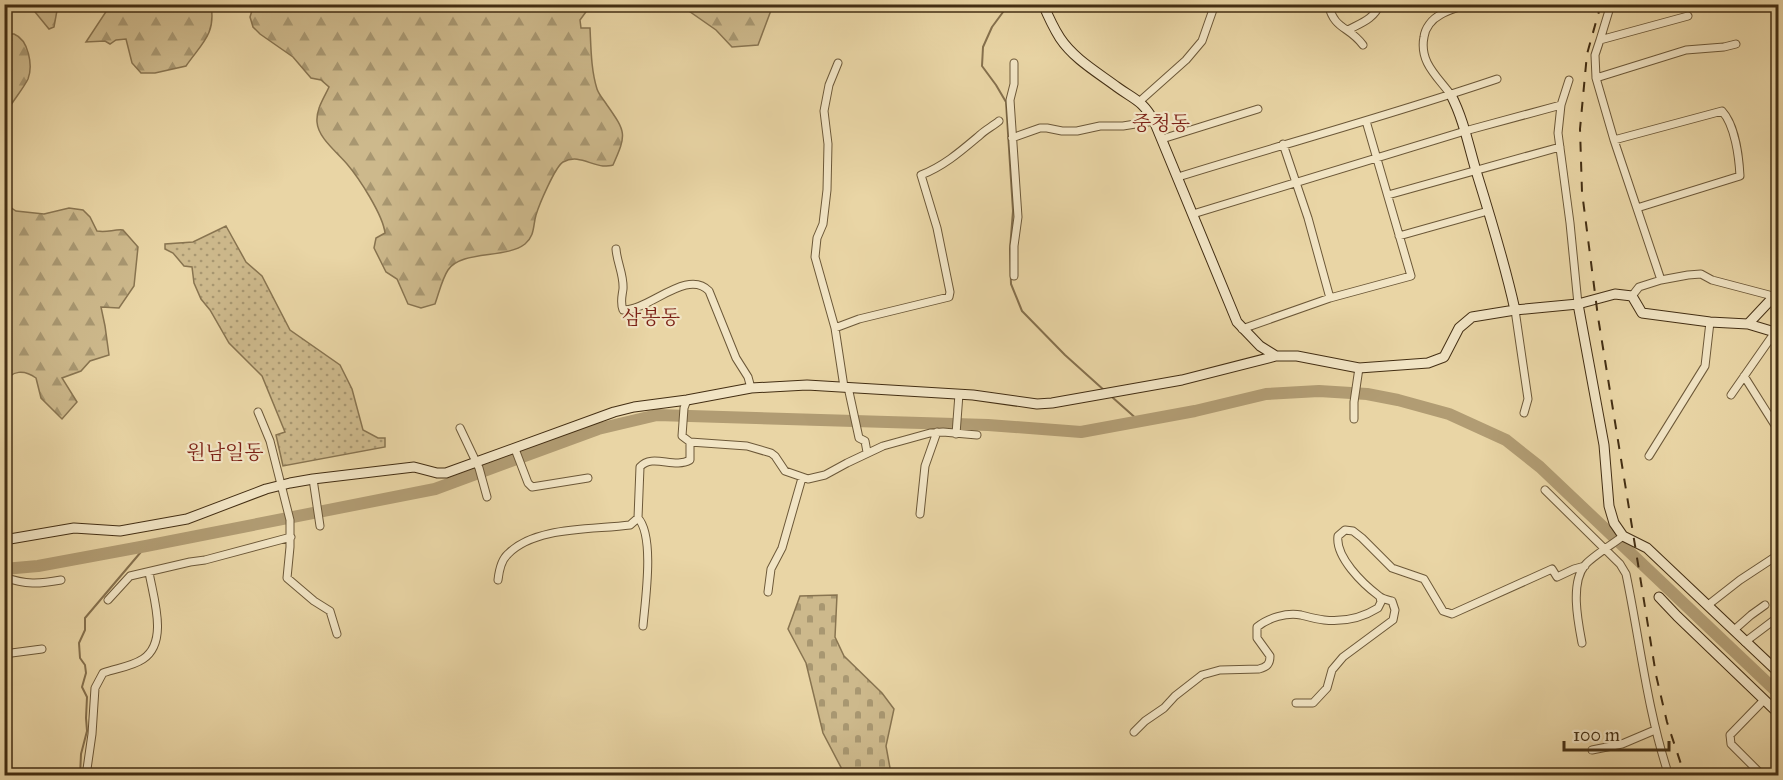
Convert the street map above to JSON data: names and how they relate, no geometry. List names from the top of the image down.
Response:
{
  "districts": ["중청동", "삼봉동", "원남일동"],
  "scale_bar": "100 m"
}
